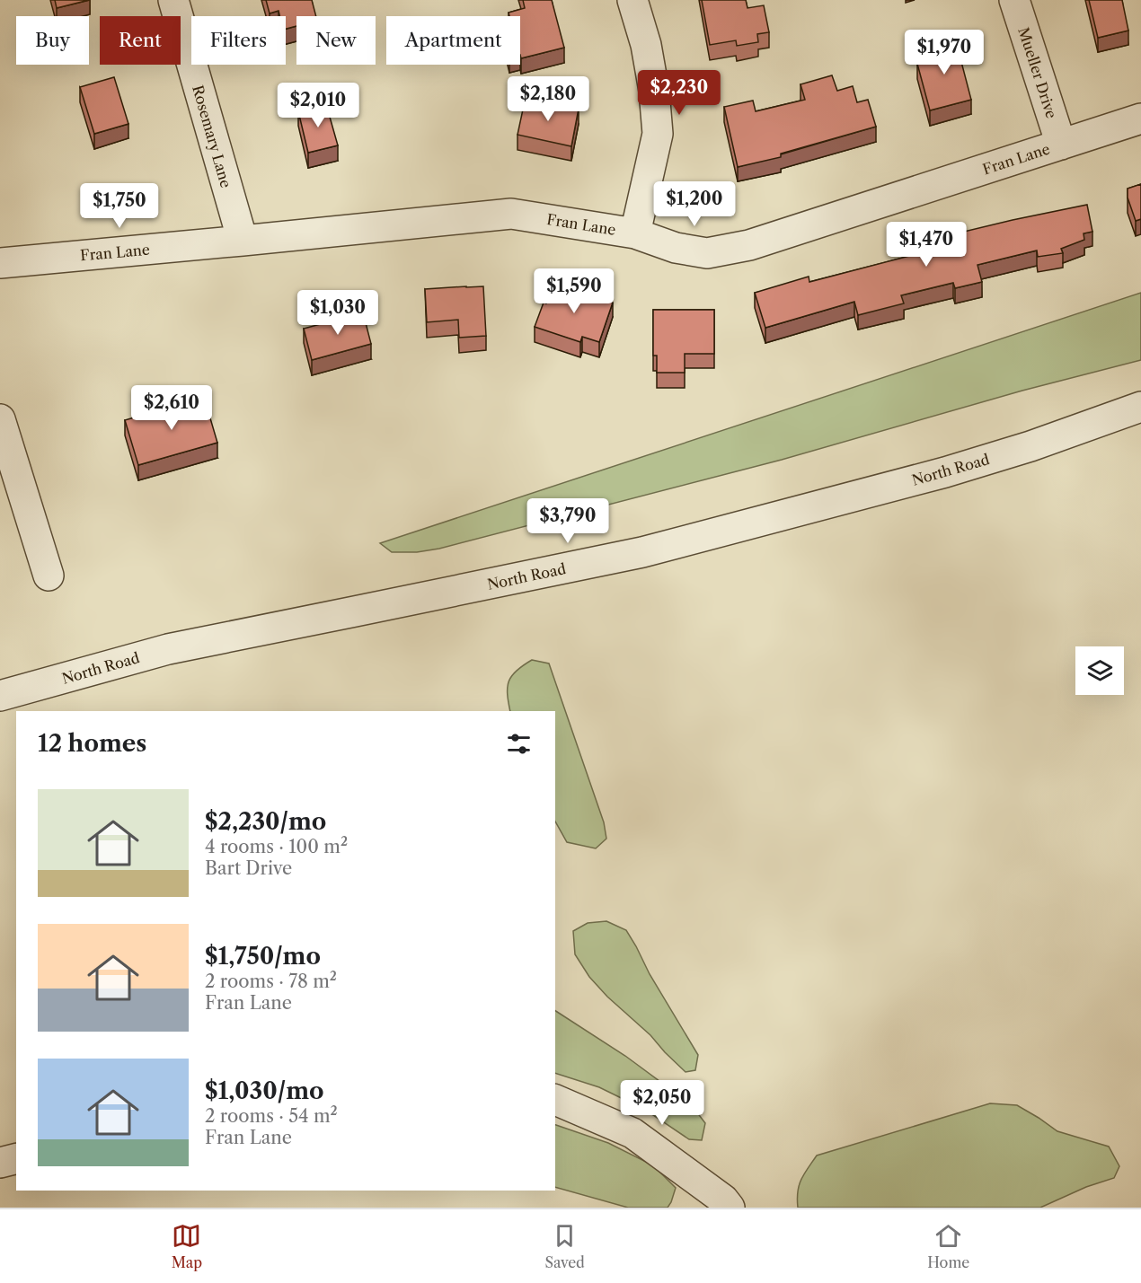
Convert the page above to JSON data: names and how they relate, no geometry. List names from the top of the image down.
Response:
{
  "streets": {
    "street": [
      "Mueller Drive",
      "Rosemary Lane",
      "Fran Lane",
      "North Road"
    ]
  },
  "crossings": [
    ["Mueller Drive", "Fran Lane"],
    ["Rosemary Lane", "Fran Lane"]
  ],
  "page": {
    "chip": [
      "Buy",
      "Rent",
      "Filters",
      "New",
      "Apartment"
    ],
    "price": [
      "$1,970",
      "$2,230",
      "$2,180",
      "$2,010",
      "$1,200",
      "$1,750",
      "$1,470",
      "$1,590",
      "$1,030",
      "$2,610",
      "$3,790",
      "$2,050"
    ],
    "heading": "12 homes",
    "list": [
      {
        "name": "$2,230/mo",
        "note": "4 rooms · 100 m² · Bart Drive"
      },
      {
        "name": "$1,750/mo",
        "note": "2 rooms · 78 m² · Fran Lane"
      },
      {
        "name": "$1,030/mo",
        "note": "2 rooms · 54 m² · Fran Lane"
      }
    ],
    "tabs": ["Map", "Saved", "Home"]
  }
}
